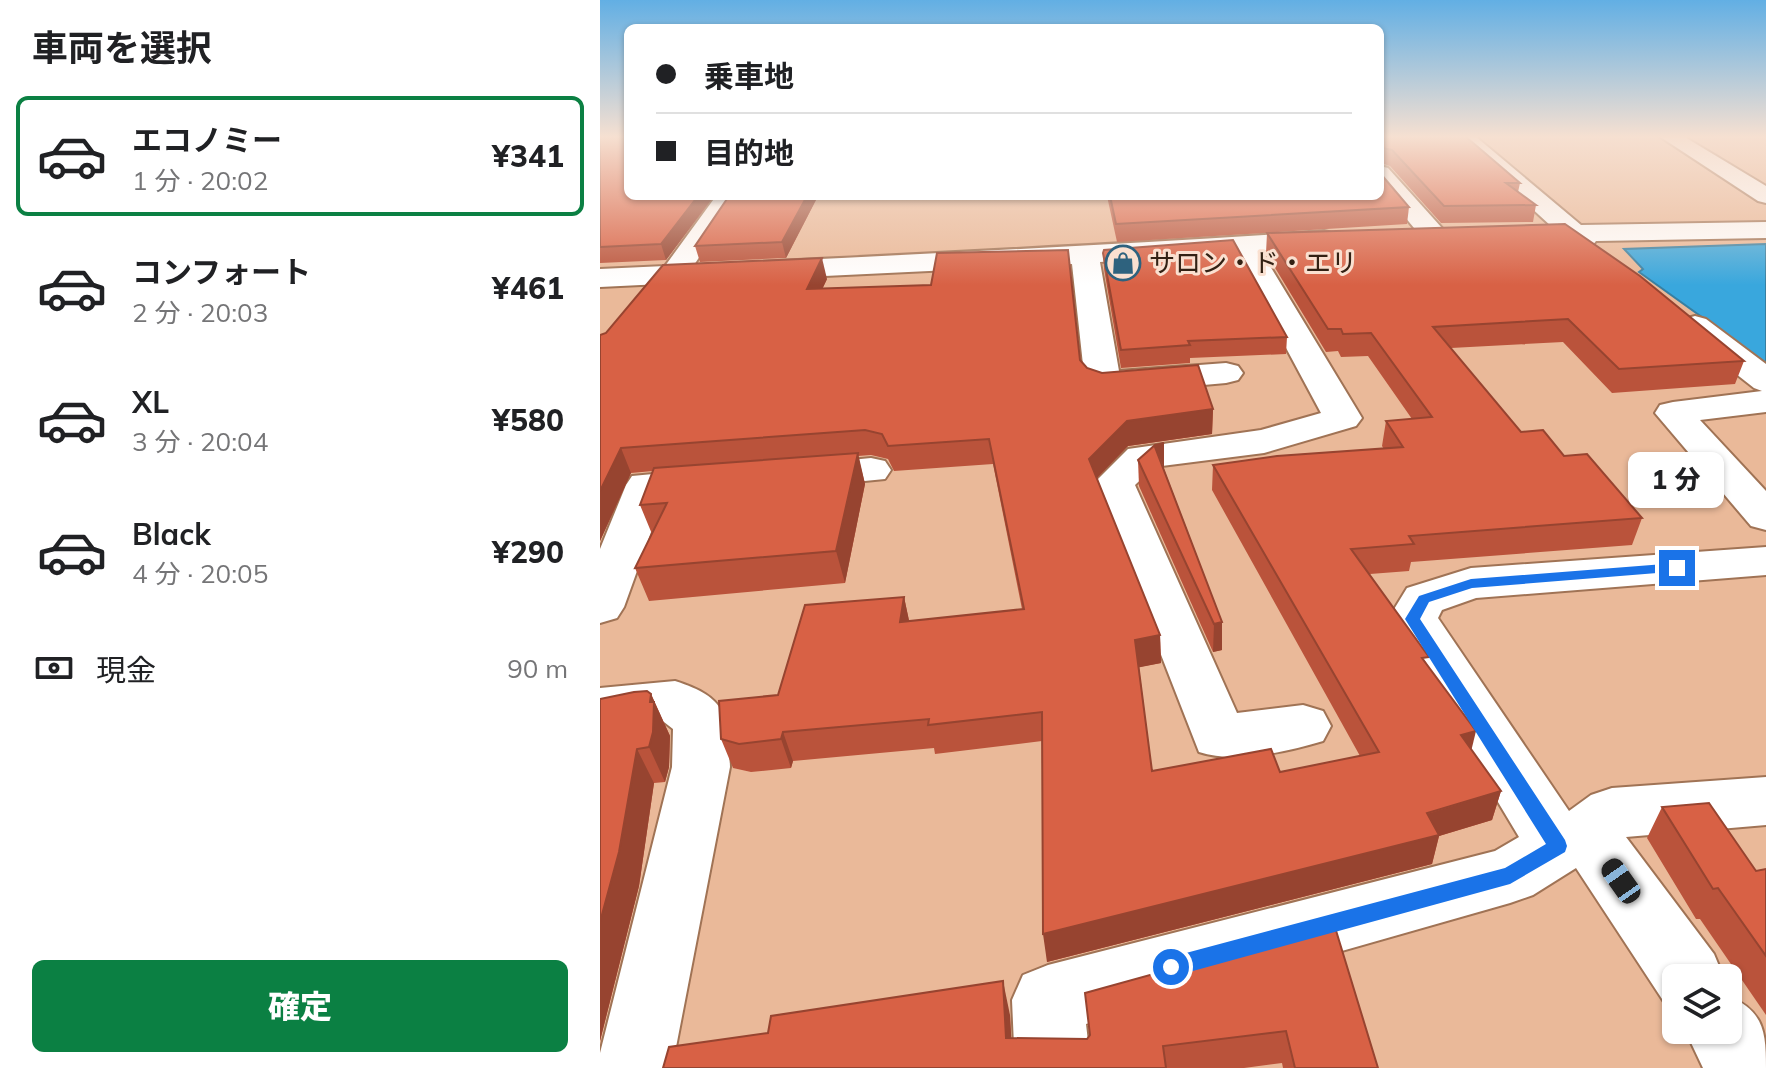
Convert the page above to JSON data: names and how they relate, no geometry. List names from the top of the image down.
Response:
{
  "places": {
    "shop": ["サロン・ド・エリ"]
  },
  "page": {
    "heading": "車両を選択",
    "banner": ["乗車地", "目的地"],
    "list": [
      {
        "name": "エコノミー",
        "note": "1 分 · 20:02",
        "value": "¥341"
      },
      {
        "name": "コンフォート",
        "note": "2 分 · 20:03",
        "value": "¥461"
      },
      {
        "name": "XL",
        "note": "3 分 · 20:04",
        "value": "¥580"
      },
      {
        "name": "Black",
        "note": "4 分 · 20:05",
        "value": "¥290"
      }
    ],
    "bubble": "1 分",
    "pay": ["現金", "90 m"],
    "buttons": "確定"
  }
}
